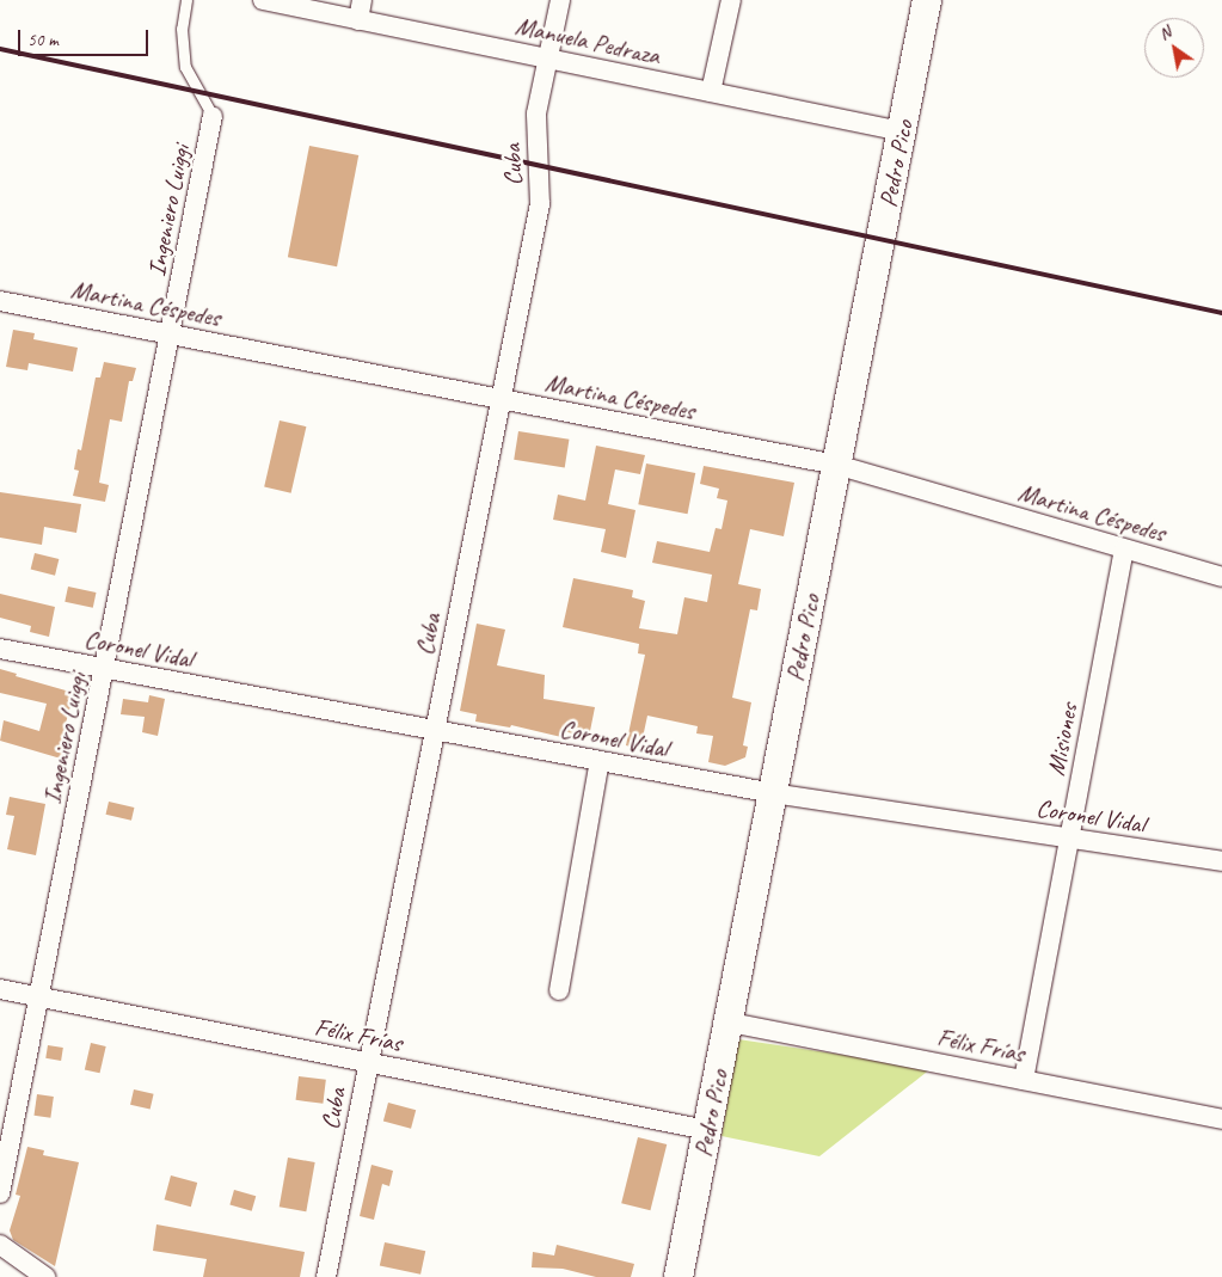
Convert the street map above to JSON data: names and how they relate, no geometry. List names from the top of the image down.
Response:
{
  "streets": {
    "street": [
      "Manuela Pedraza",
      "Pedro Pico",
      "Cuba",
      "Ingeniero Luiggi",
      "Martina Céspedes",
      "Coronel Vidal",
      "Misiones",
      "Félix Frías"
    ]
  },
  "crossings": [
    ["Manuela Pedraza", "Pedro Pico"],
    ["Manuela Pedraza", "Cuba"],
    ["Pedro Pico", "Martina Céspedes"],
    ["Pedro Pico", "Coronel Vidal"],
    ["Pedro Pico", "Félix Frías"],
    ["Cuba", "Martina Céspedes"],
    ["Cuba", "Coronel Vidal"],
    ["Cuba", "Félix Frías"],
    ["Ingeniero Luiggi", "Martina Céspedes"],
    ["Ingeniero Luiggi", "Coronel Vidal"],
    ["Ingeniero Luiggi", "Félix Frías"],
    ["Martina Céspedes", "Misiones"],
    ["Coronel Vidal", "Misiones"],
    ["Misiones", "Félix Frías"]
  ],
  "scale_bar": "50 m",
  "north": "top left"
}
